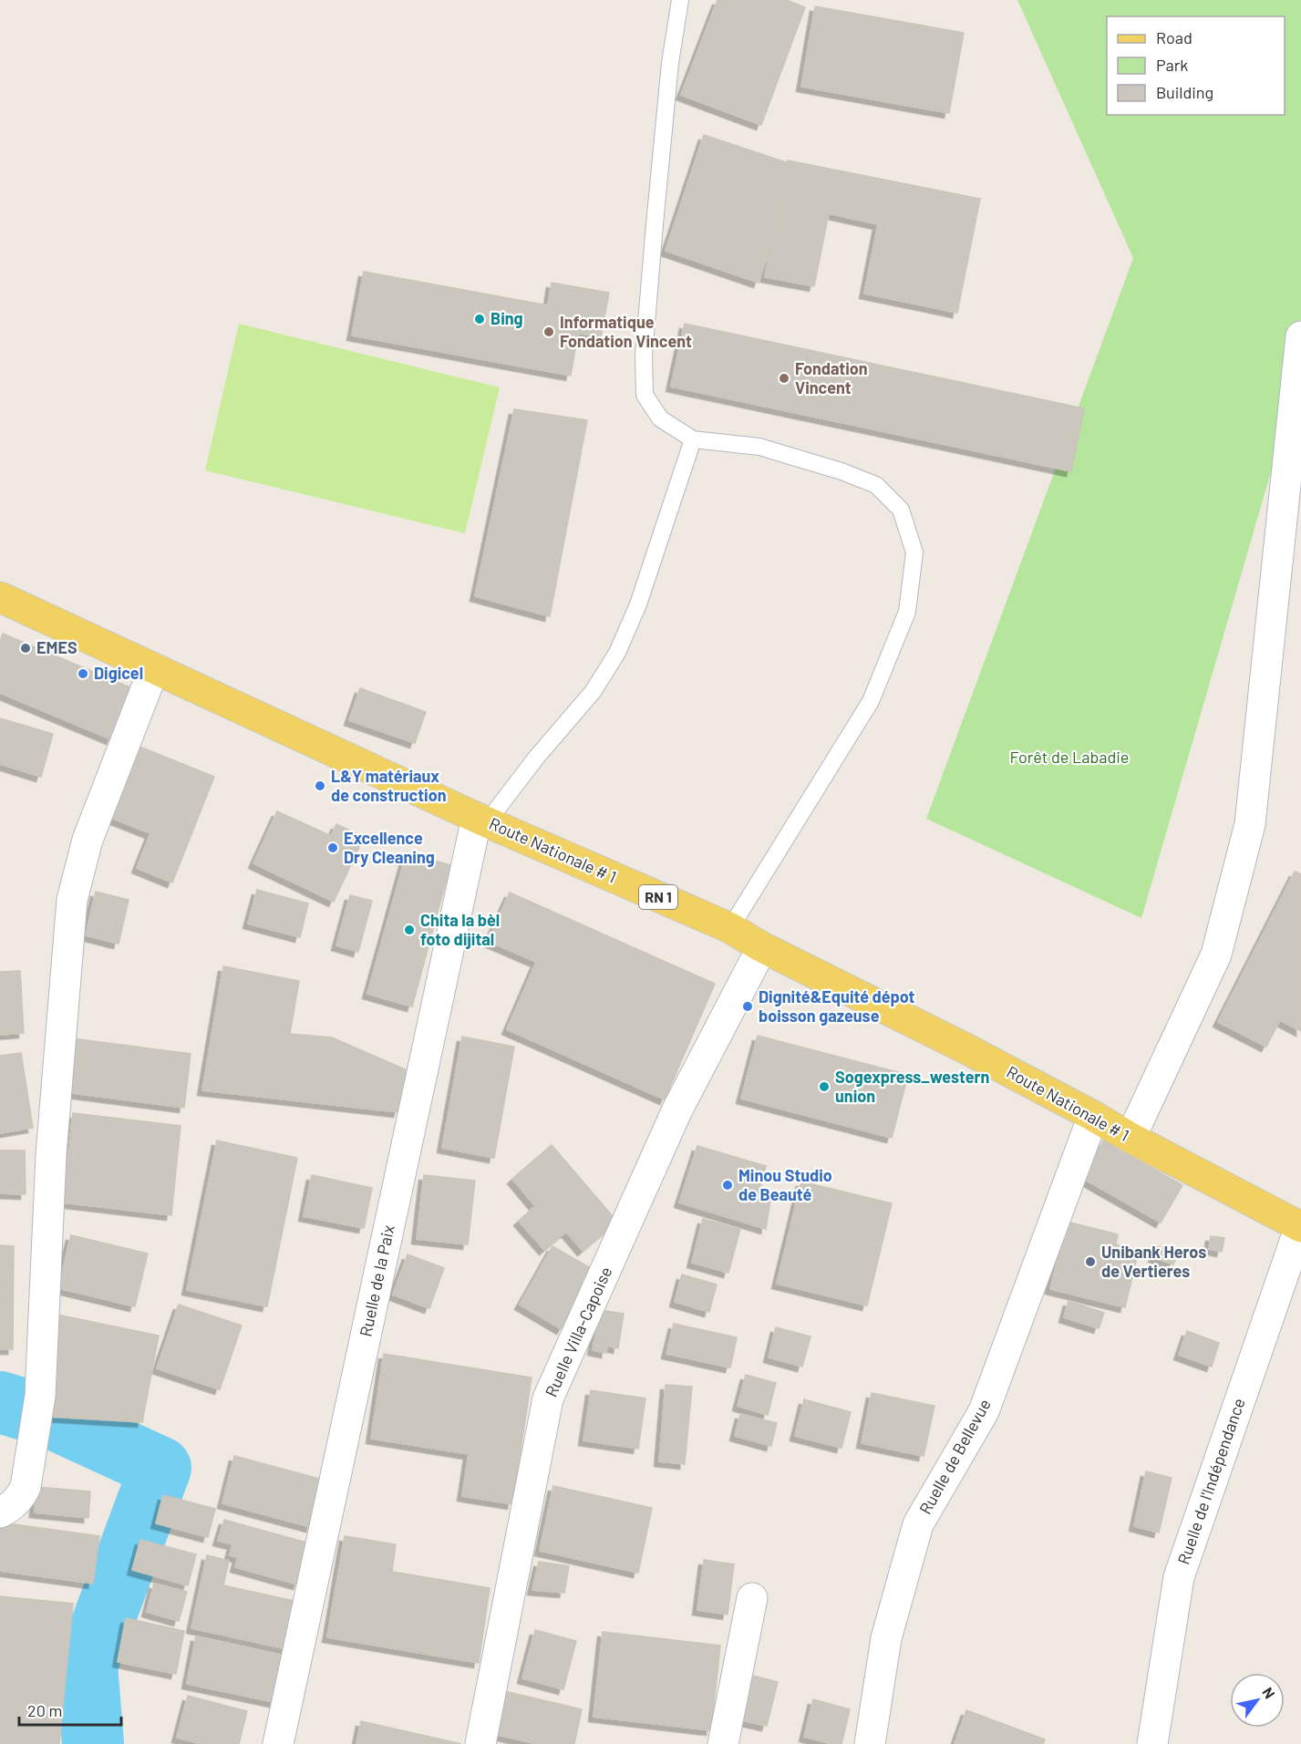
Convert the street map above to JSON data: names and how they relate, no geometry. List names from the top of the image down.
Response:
{
  "streets": {
    "main road": ["Route Nationale # 1", "RN 1"],
    "street": [
      "Ruelle de la Paix",
      "Ruelle Villa-Capoise",
      "Ruelle de Bellevue",
      "Ruelle de l'Indépendance"
    ]
  },
  "crossings": [
    ["Route Nationale # 1", "Ruelle de la Paix"],
    ["Route Nationale # 1", "Ruelle Villa-Capoise"],
    ["Route Nationale # 1", "Ruelle de Bellevue"],
    ["Route Nationale # 1", "Ruelle de l'Indépendance"]
  ],
  "parks": ["Forêt de Labadie"],
  "places": [
    "Bing",
    "Informatique Fondation Vincent",
    "Fondation Vincent",
    "EMES",
    "Digicel",
    "L&Y matériaux de construction",
    "Excellence Dry Cleaning",
    "Chita la bèl foto dijital",
    "Dignité&Equité dépot boisson gazeuse",
    "Sogexpress_western union",
    "Minou Studio de Beauté",
    "Unibank Heros de Vertieres"
  ],
  "legend": ["Road", "Park", "Building"],
  "scale_bar": "20 m",
  "north": "top right"
}
